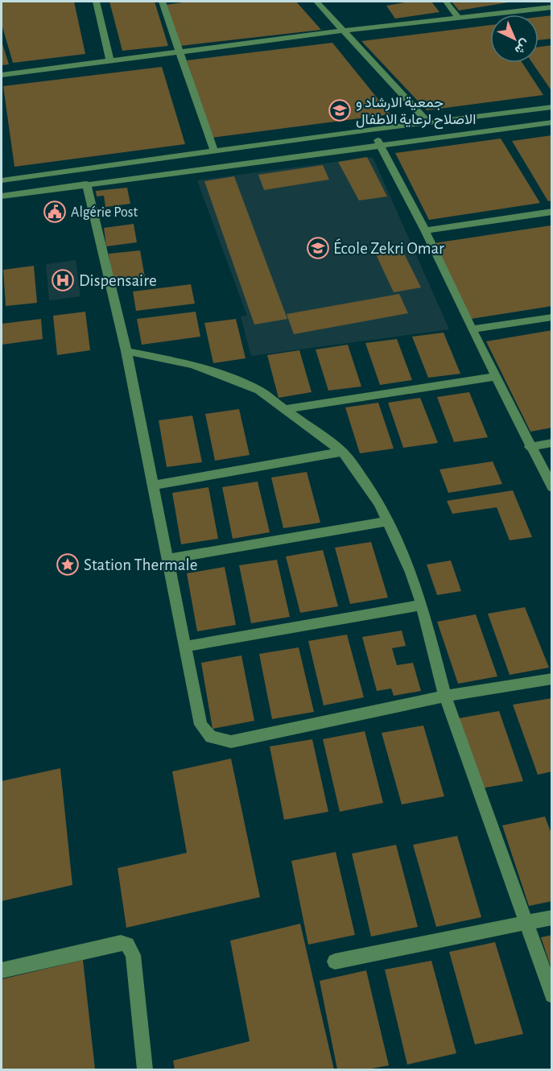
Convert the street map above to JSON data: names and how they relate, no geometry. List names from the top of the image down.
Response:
{
  "places": {
    "school or university": ["جمعية الارشاد و الاصلاح لرعاية الاطفال", "École Zekri Omar"],
    "public building": ["Algérie Post"],
    "hospital": ["Dispensaire"],
    "place": ["Station Thermale"]
  },
  "north": "bottom right"
}
